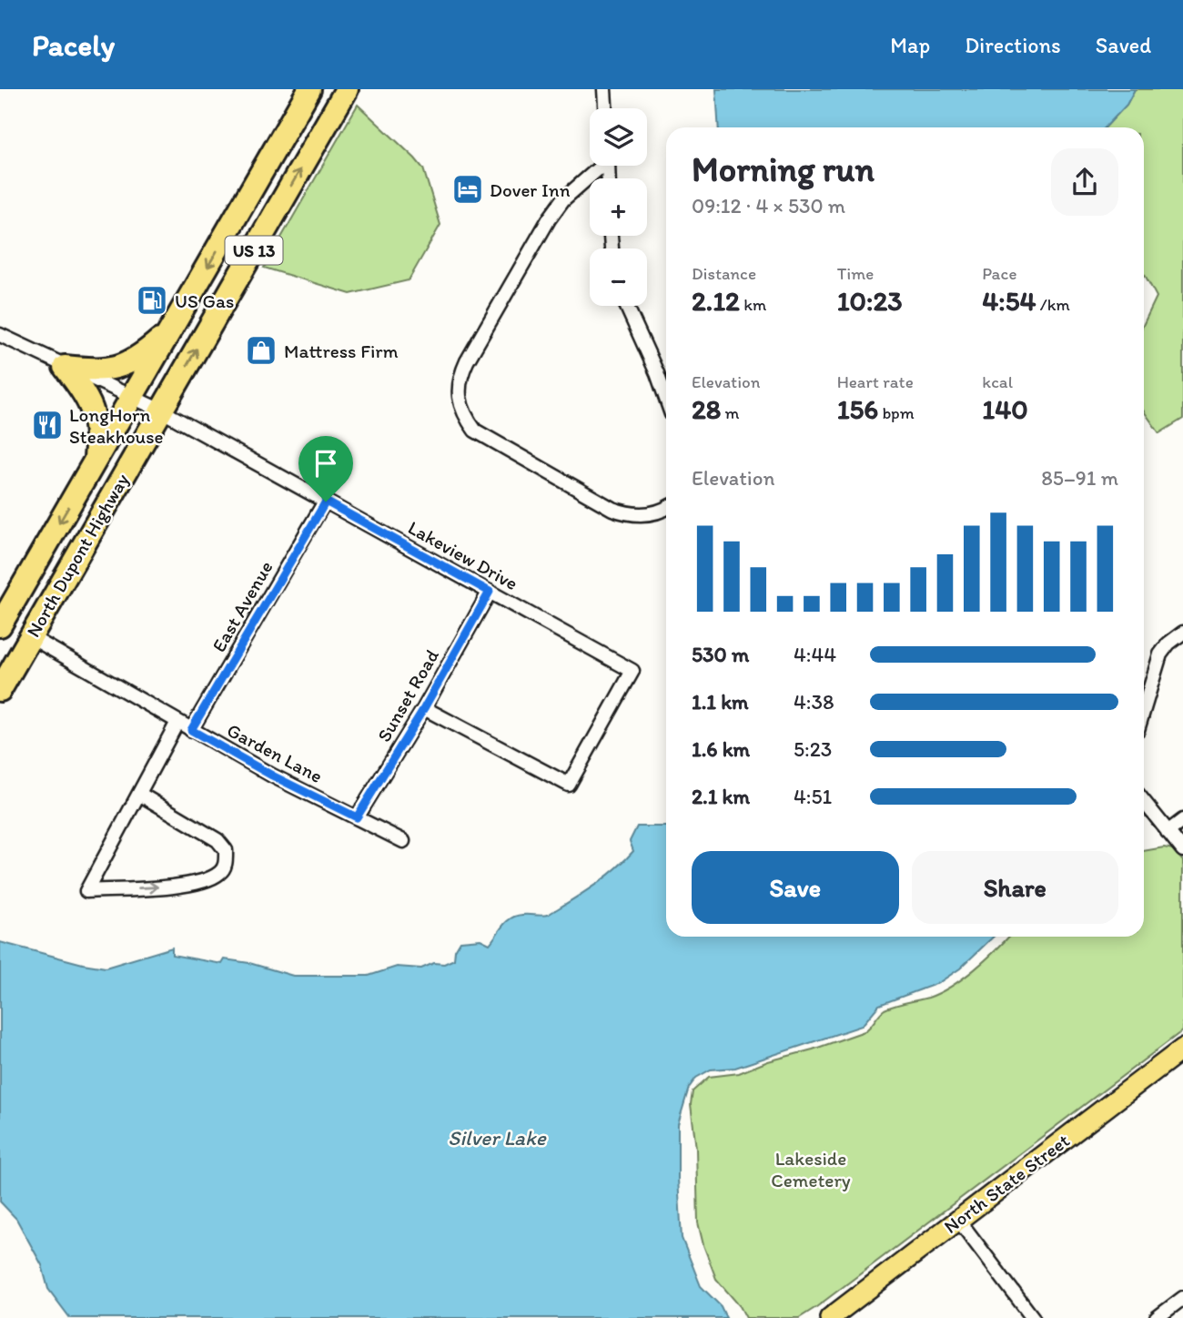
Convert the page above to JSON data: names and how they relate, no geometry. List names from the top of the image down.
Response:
{
  "streets": {
    "highway": ["US 13", "North Dupont Highway"],
    "main road": ["North State Street"],
    "street": [
      "Lakeview Drive",
      "East Avenue",
      "Sunset Road",
      "Garden Lane"
    ]
  },
  "crossings": [
    ["North Dupont Highway", "Lakeview Drive"],
    ["North Dupont Highway", "Garden Lane"],
    ["Lakeview Drive", "East Avenue"],
    ["Lakeview Drive", "Sunset Road"],
    ["East Avenue", "Garden Lane"],
    ["Sunset Road", "Garden Lane"]
  ],
  "water": ["Silver Lake"],
  "parks": ["Lakeside Cemetery"],
  "places": {
    "hotel": ["Dover Inn"],
    "fuel station": ["US Gas"],
    "shop": ["Mattress Firm"],
    "restaurant": ["LongHorn Steakhouse"]
  },
  "page": {
    "header": "Pacely",
    "nav": ["Map", "Directions", "Saved"],
    "map_buttons": ["+", "−"],
    "heading": ["Morning run", "09:12 · 4 × 530 m"],
    "stats": [
      ["Distance", "2.12 km"],
      ["Time", "10:23"],
      ["Pace", "4:54 /km"],
      ["Elevation", "28 m"],
      ["Heart rate", "156 bpm"],
      ["kcal", "140"]
    ],
    "chart": ["Elevation", "85–91 m"],
    "list": [
      {
        "name": "530 m",
        "note": "4:44"
      },
      {
        "name": "1.1 km",
        "note": "4:38"
      },
      {
        "name": "1.6 km",
        "note": "5:23"
      },
      {
        "name": "2.1 km",
        "note": "4:51"
      }
    ],
    "buttons": ["Save", "Share"]
  }
}
